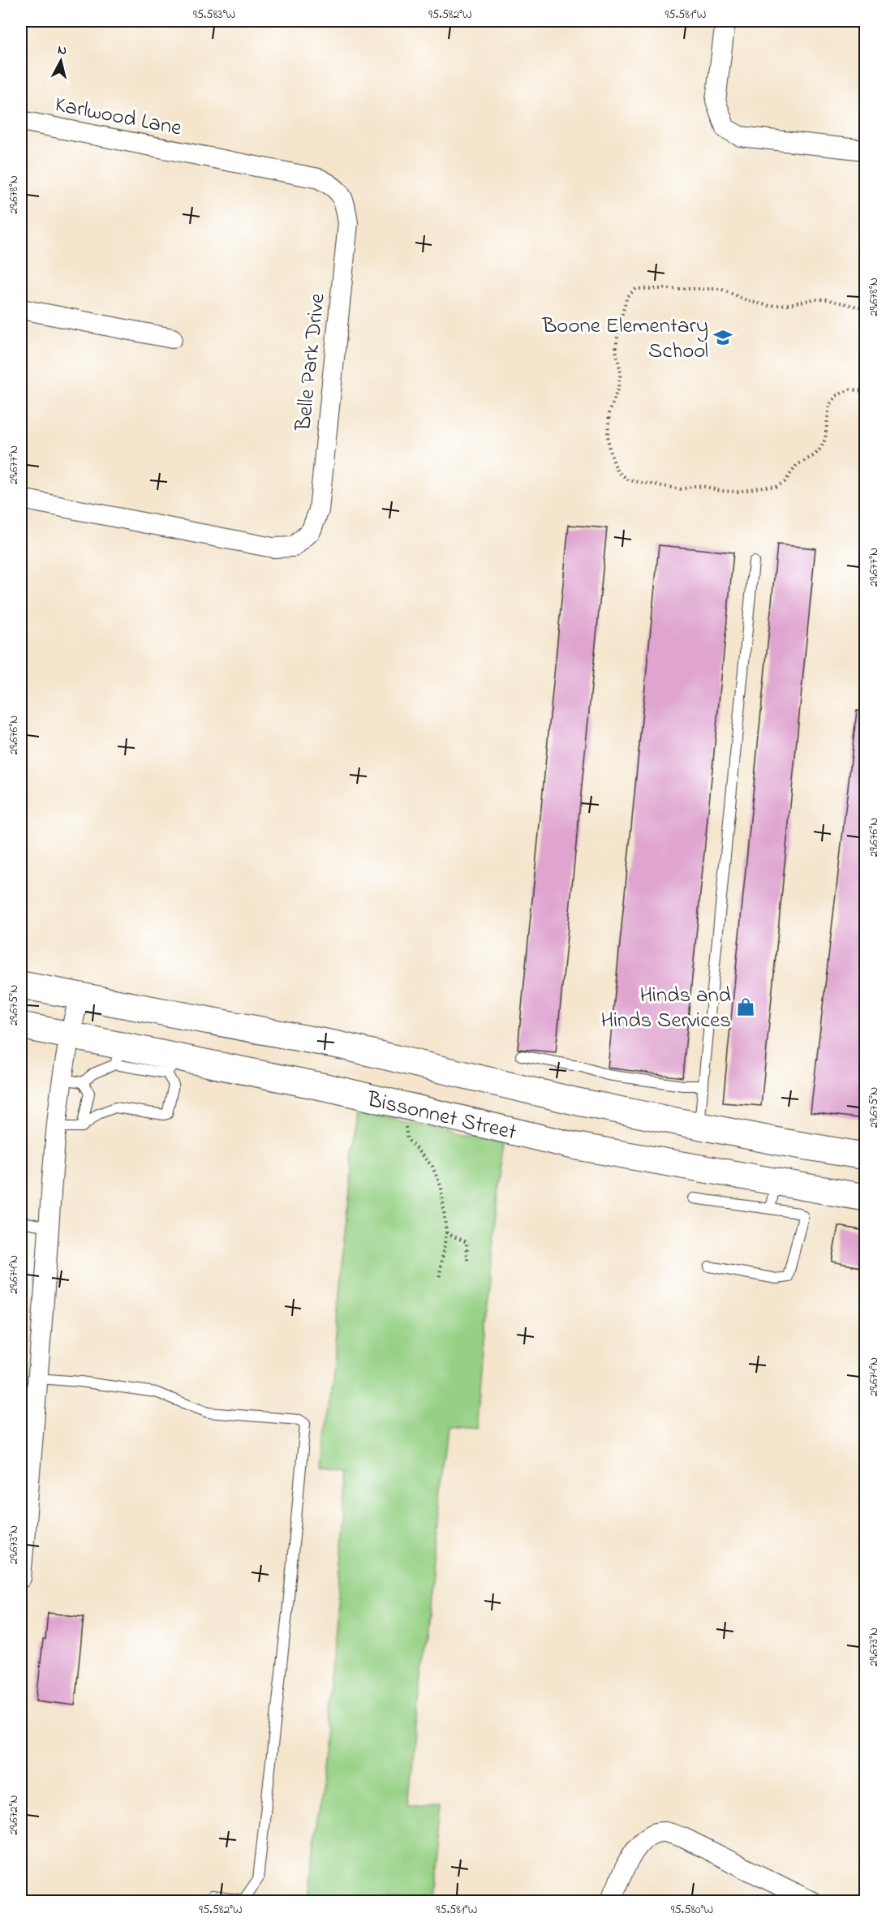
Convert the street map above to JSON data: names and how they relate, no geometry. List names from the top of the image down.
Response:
{
  "streets": {
    "main road": ["Bissonnet Street"],
    "street": ["Karlwood Lane", "Belle Park Drive"]
  },
  "crossings": [
    ["Karlwood Lane", "Belle Park Drive"]
  ],
  "places": {
    "school or university": ["Boone Elementary School"],
    "shop": ["Hinds and Hinds Services"]
  },
  "north": "top",
  "coordinates": [
    "95.583°W",
    "95.582°W",
    "95.581°W",
    "29.678°N",
    "29.677°N",
    "29.676°N",
    "29.675°N",
    "29.674°N",
    "29.673°N",
    "29.672°N",
    "95.580°W"
  ]
}
